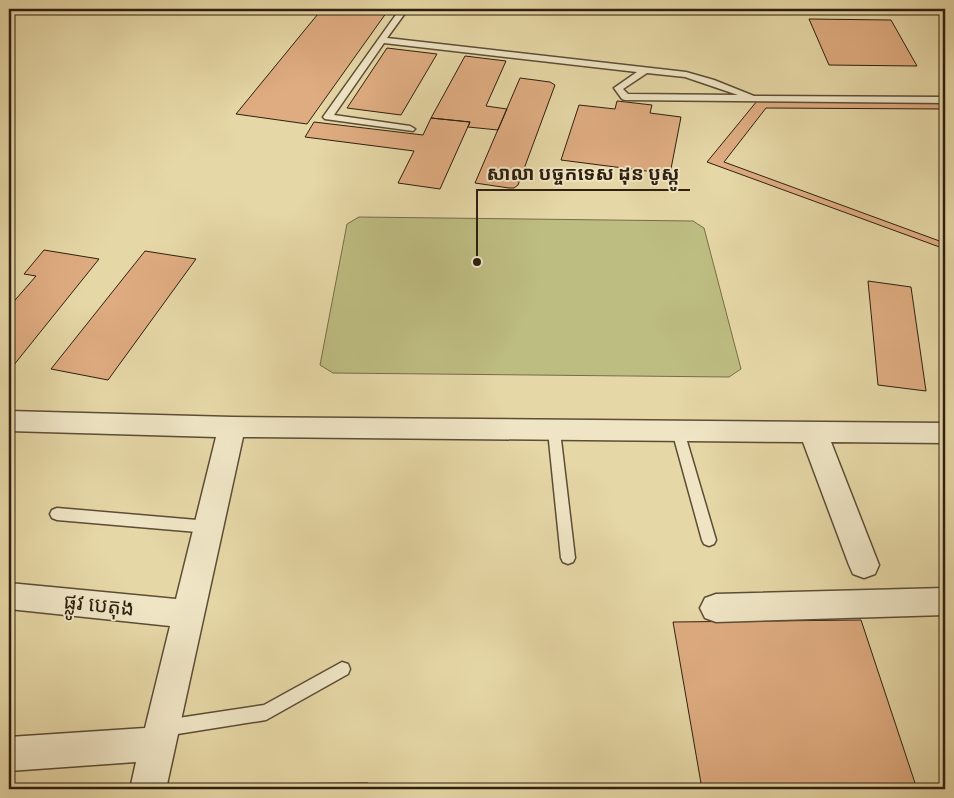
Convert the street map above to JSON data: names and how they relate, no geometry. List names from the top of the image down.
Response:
{
  "streets": {
    "street": ["ផ្លូវ បេតុង"]
  },
  "places": ["សាលា បច្ចកទេស ដុន បូស្កូ"]
}
